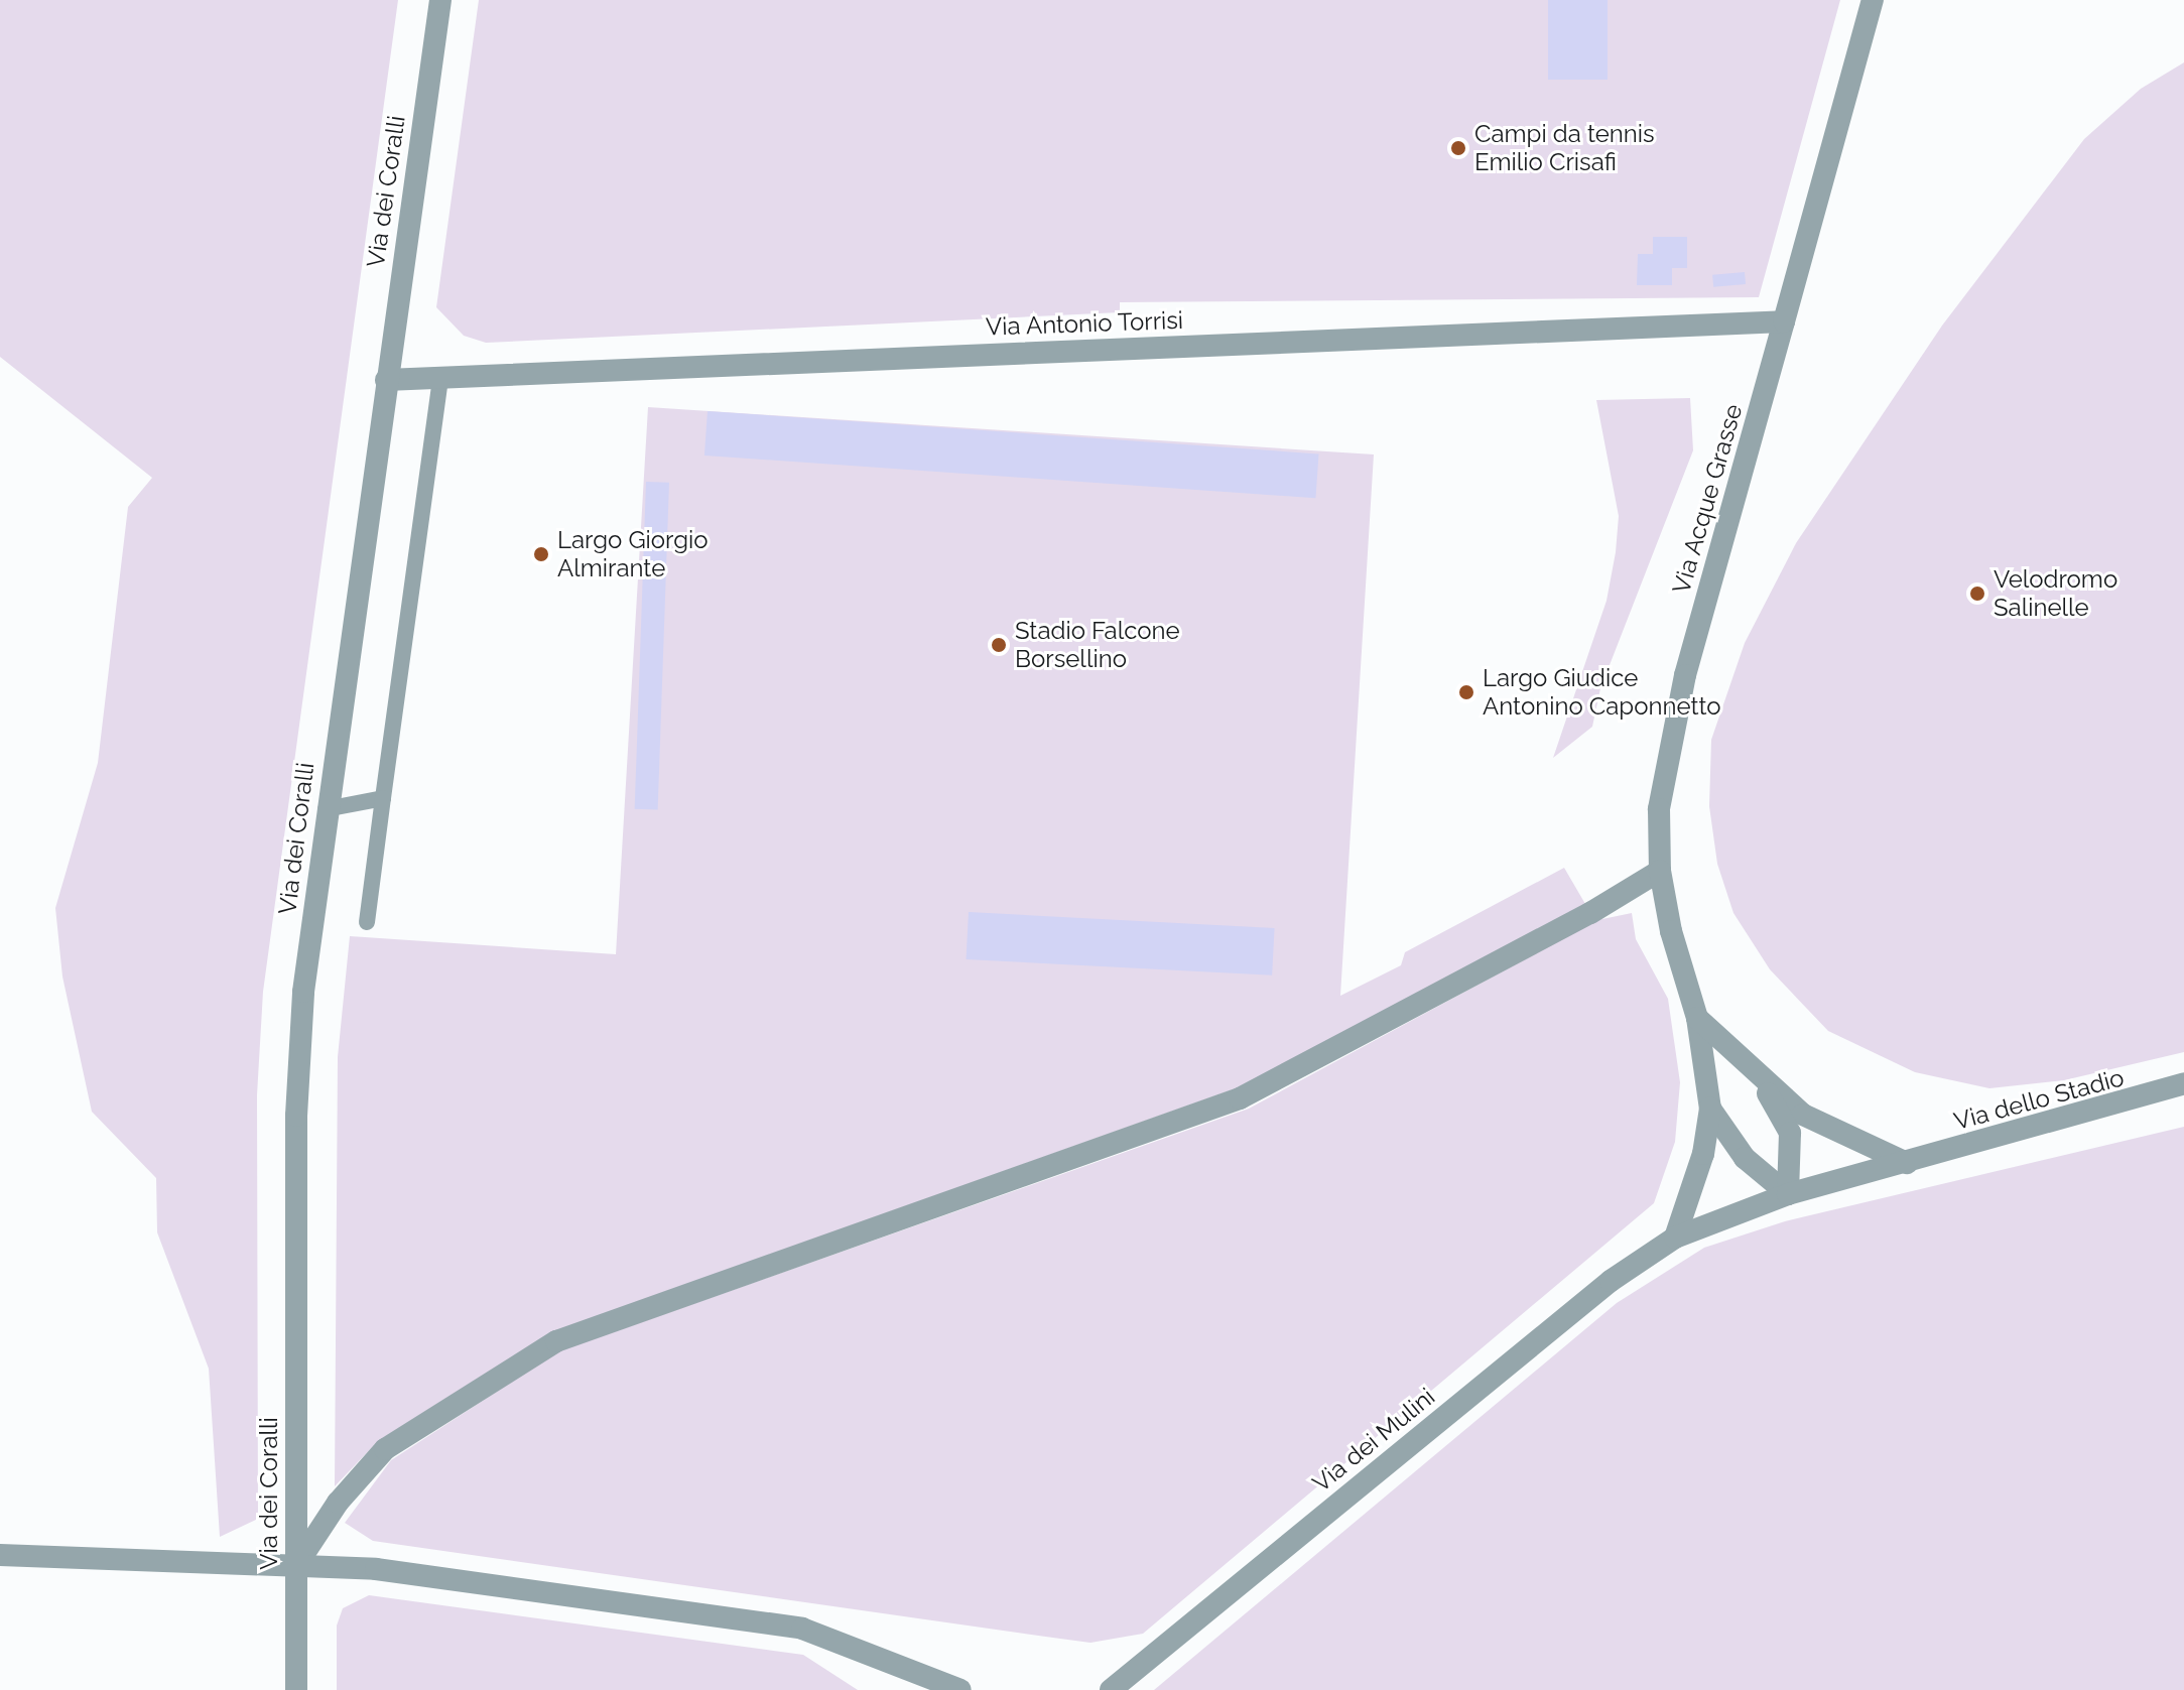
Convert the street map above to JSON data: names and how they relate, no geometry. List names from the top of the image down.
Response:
{
  "streets": {
    "street": [
      "Via dei Coralli",
      "Via Antonio Torrisi",
      "Via Acque Grasse",
      "Via dello Stadio",
      "Via dei Mulini"
    ]
  },
  "crossings": [
    ["Via dei Coralli", "Via Antonio Torrisi"],
    ["Via Antonio Torrisi", "Via Acque Grasse"],
    ["Via dello Stadio", "Via dei Mulini"]
  ],
  "places": [
    "Campi da tennis Emilio Crisafi",
    "Largo Giorgio Almirante",
    "Velodromo Salinelle",
    "Stadio Falcone Borsellino",
    "Largo Giudice Antonino Caponnetto"
  ]
}
